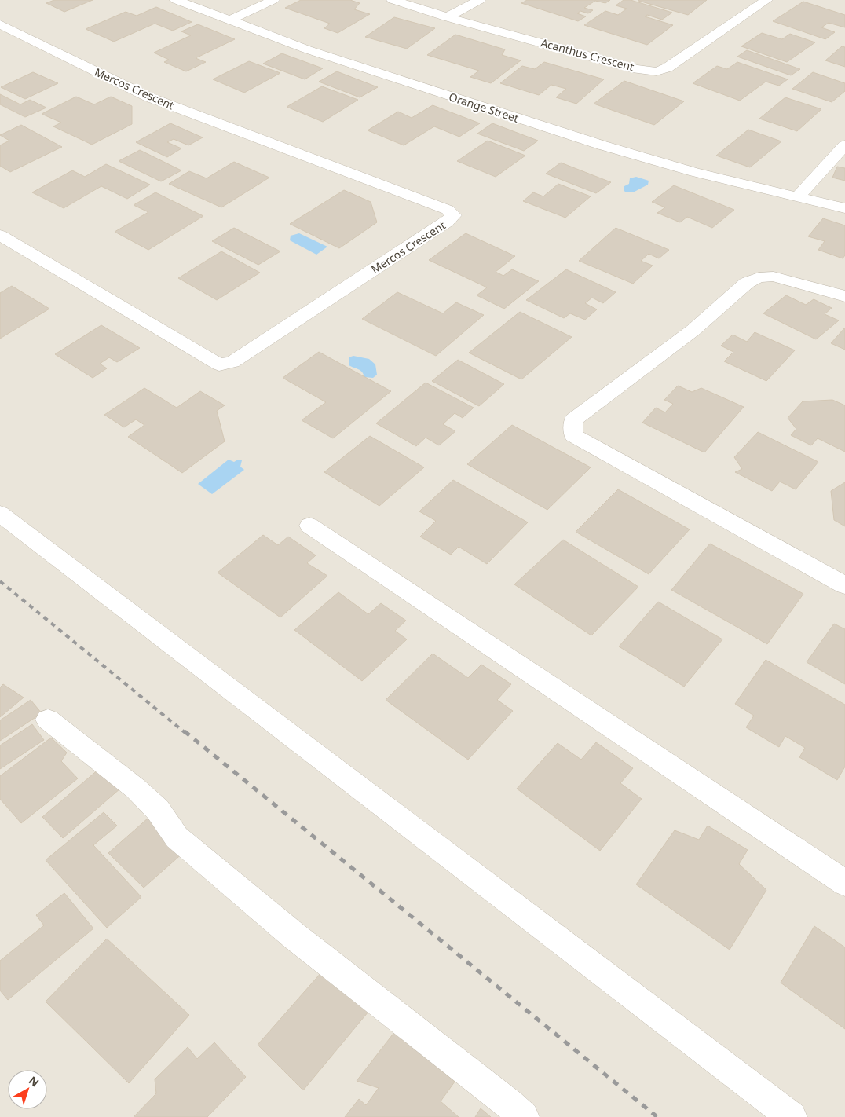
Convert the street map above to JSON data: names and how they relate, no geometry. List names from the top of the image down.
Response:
{
  "streets": {
    "street": ["Acanthus Crescent", "Mercos Crescent", "Orange Street"]
  },
  "north": "top right"
}
